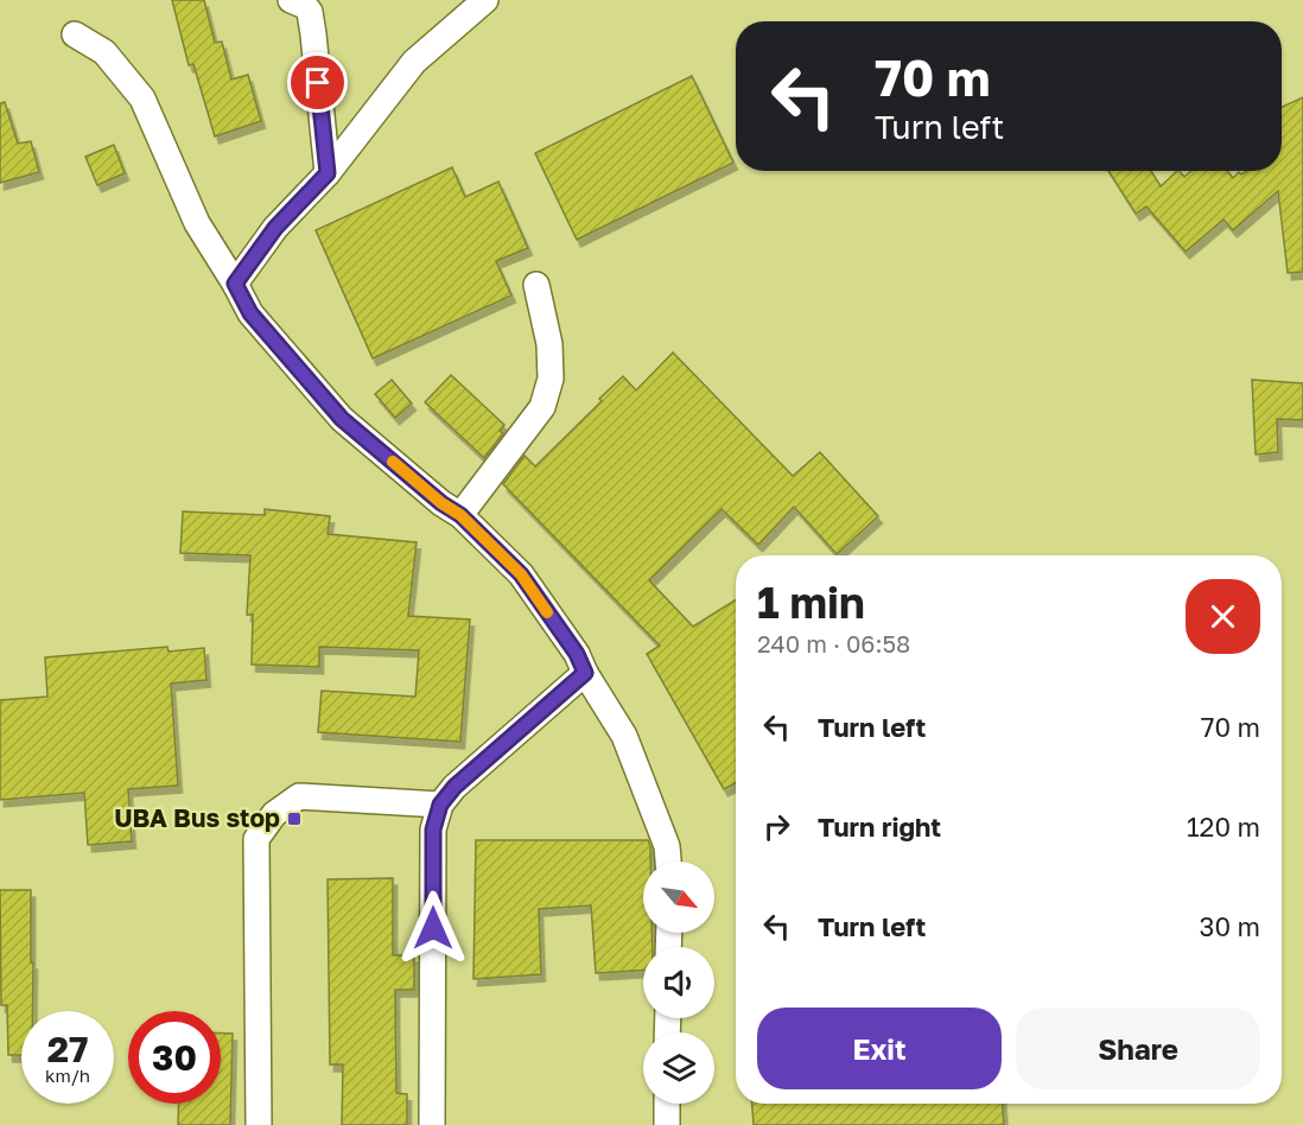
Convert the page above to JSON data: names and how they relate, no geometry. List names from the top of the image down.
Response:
{
  "places": {
    "transit": ["UBA Bus stop"]
  },
  "north": "bottom right",
  "page": {
    "turn": ["70 m", "Turn left"],
    "heading": ["1 min", "240 m · 06:58"],
    "list": [
      {
        "name": "Turn left",
        "value": "70 m"
      },
      {
        "name": "Turn right",
        "value": "120 m"
      },
      {
        "name": "Turn left",
        "value": "30 m"
      }
    ],
    "buttons": ["Exit", "Share"],
    "speed": "27 km/h",
    "limit": "30"
  }
}
